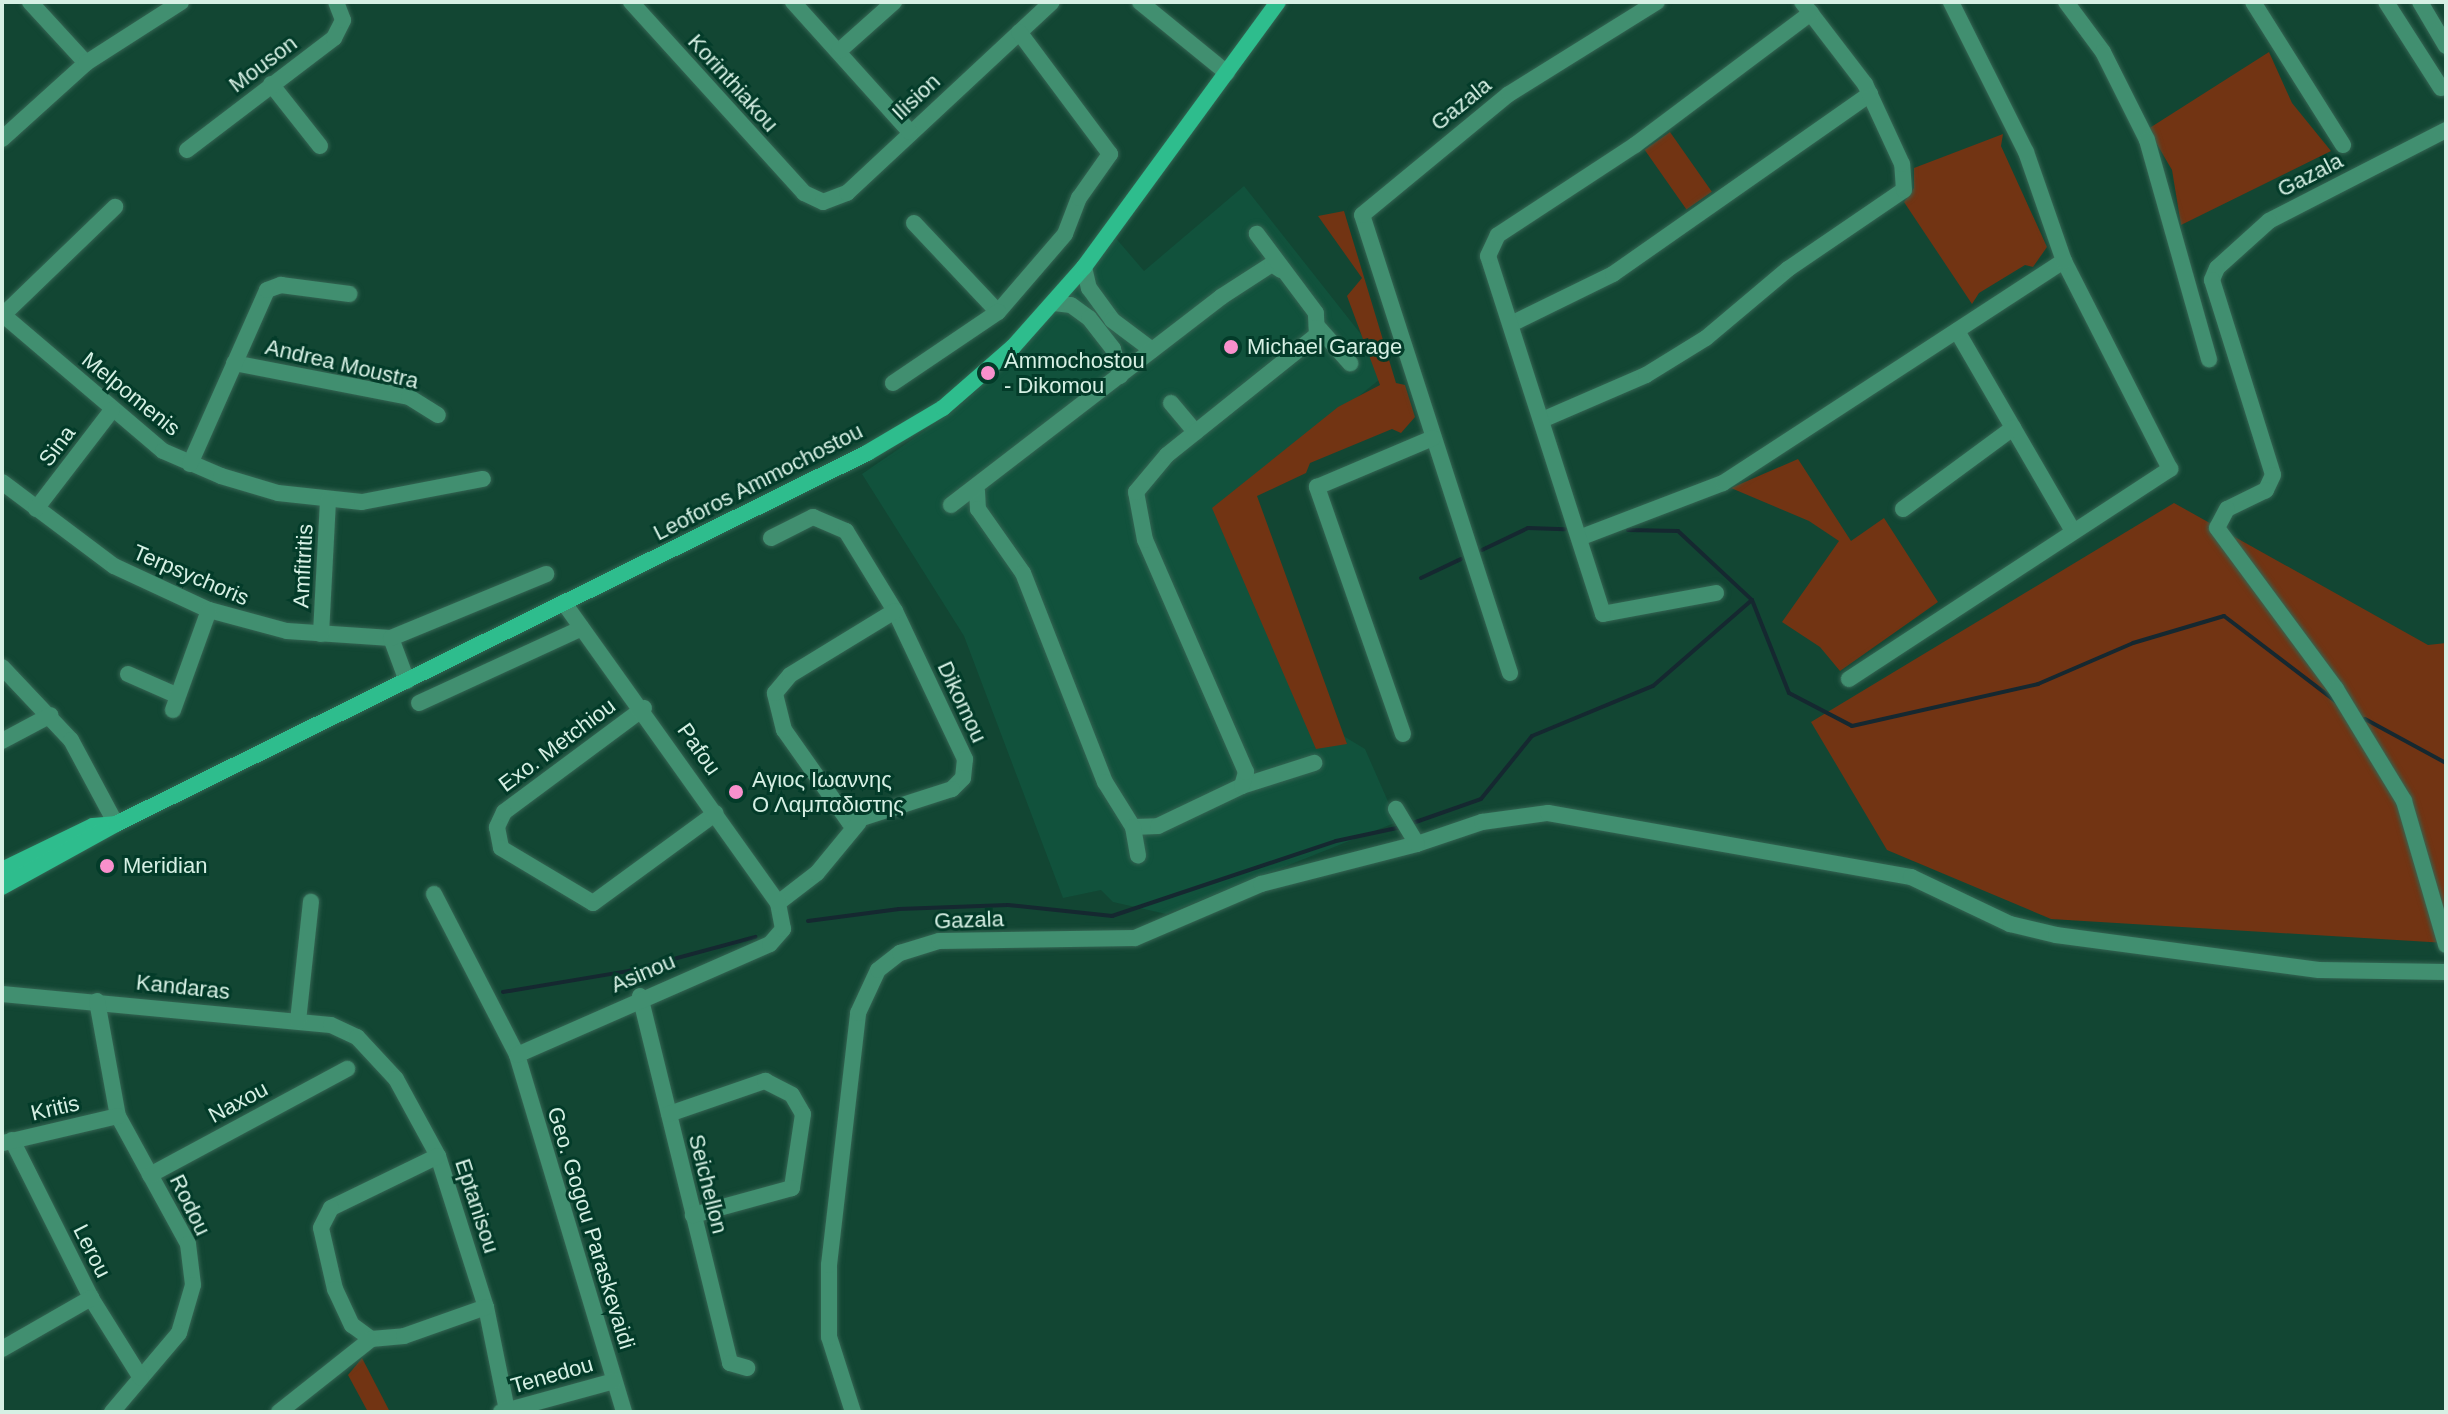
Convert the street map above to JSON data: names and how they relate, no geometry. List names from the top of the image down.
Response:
{
  "streets": {
    "main road": ["Leoforos Ammochostou"],
    "street": [
      "Mouson",
      "Korinthiakou",
      "Ilision",
      "Gazala",
      "Andrea Moustra",
      "Melpomenis",
      "Sina",
      "Amfitritis",
      "Terpsychoris",
      "Dikomou",
      "Exo. Metchiou",
      "Pafou",
      "Asinou",
      "Kandaras",
      "Naxou",
      "Kritis",
      "Seichellon",
      "Rodou",
      "Eptanisou",
      "Geo. Gogou Paraskevaidi",
      "Lerou",
      "Tenedou"
    ]
  },
  "crossings": [
    ["Korinthiakou", "Ilision"],
    ["Melpomenis", "Sina"],
    ["Melpomenis", "Amfitritis"],
    ["Sina", "Terpsychoris"],
    ["Leoforos Ammochostou", "Pafou"],
    ["Amfitritis", "Terpsychoris"],
    ["Exo. Metchiou", "Pafou"],
    ["Pafou", "Asinou"],
    ["Asinou", "Seichellon"],
    ["Asinou", "Geo. Gogou Paraskevaidi"],
    ["Kandaras", "Rodou"],
    ["Kandaras", "Eptanisou"],
    ["Naxou", "Rodou"],
    ["Kritis", "Rodou"],
    ["Kritis", "Lerou"],
    ["Rodou", "Lerou"],
    ["Eptanisou", "Tenedou"],
    ["Geo. Gogou Paraskevaidi", "Tenedou"]
  ],
  "places": [
    "Michael Garage",
    "Ammochostou - Dikomou",
    "Αγιος Ιωαννης Ο Λαμπαδιστης",
    "Meridian"
  ]
}
